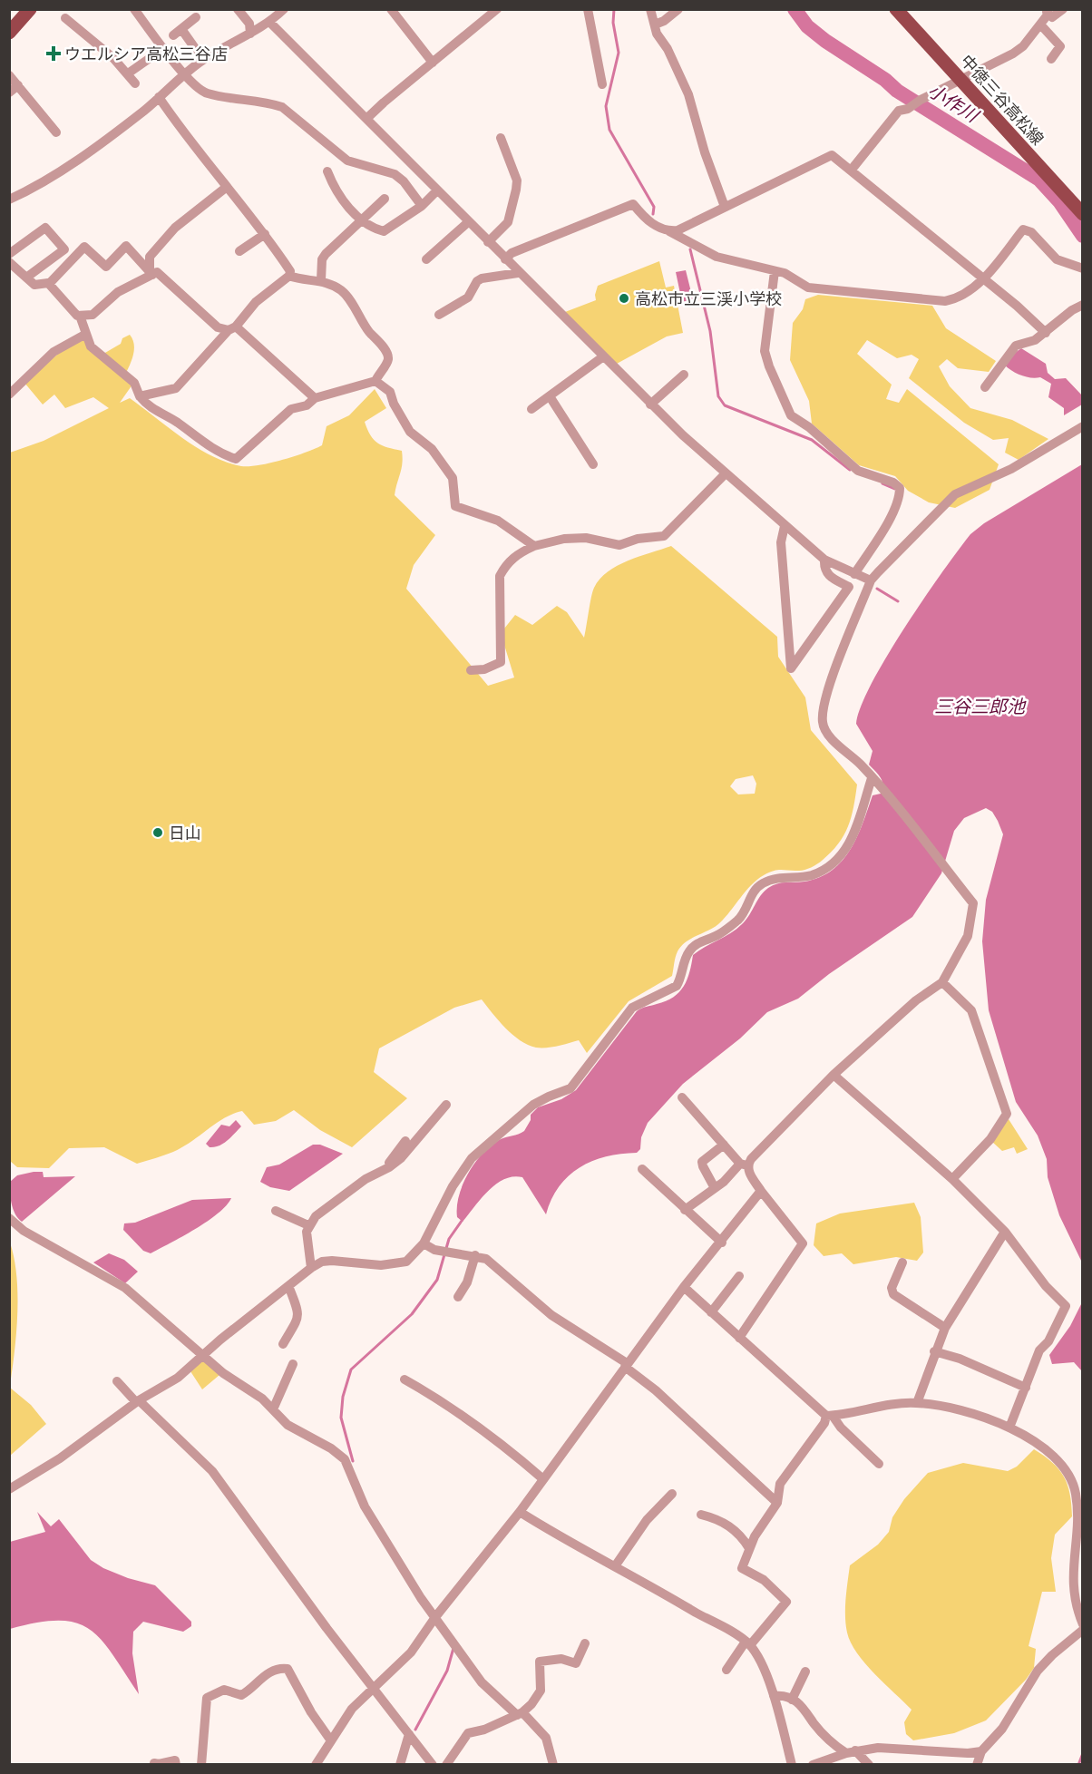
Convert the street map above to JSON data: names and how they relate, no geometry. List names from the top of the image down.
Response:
{
  "streets": {
    "main road": ["中徳三谷高松線"]
  },
  "water": ["小作川", "三谷三郎池"],
  "places": {
    "health": ["ウエルシア高松三谷店"],
    "other": ["高松市立三渓小学校", "日山"]
  }
}
